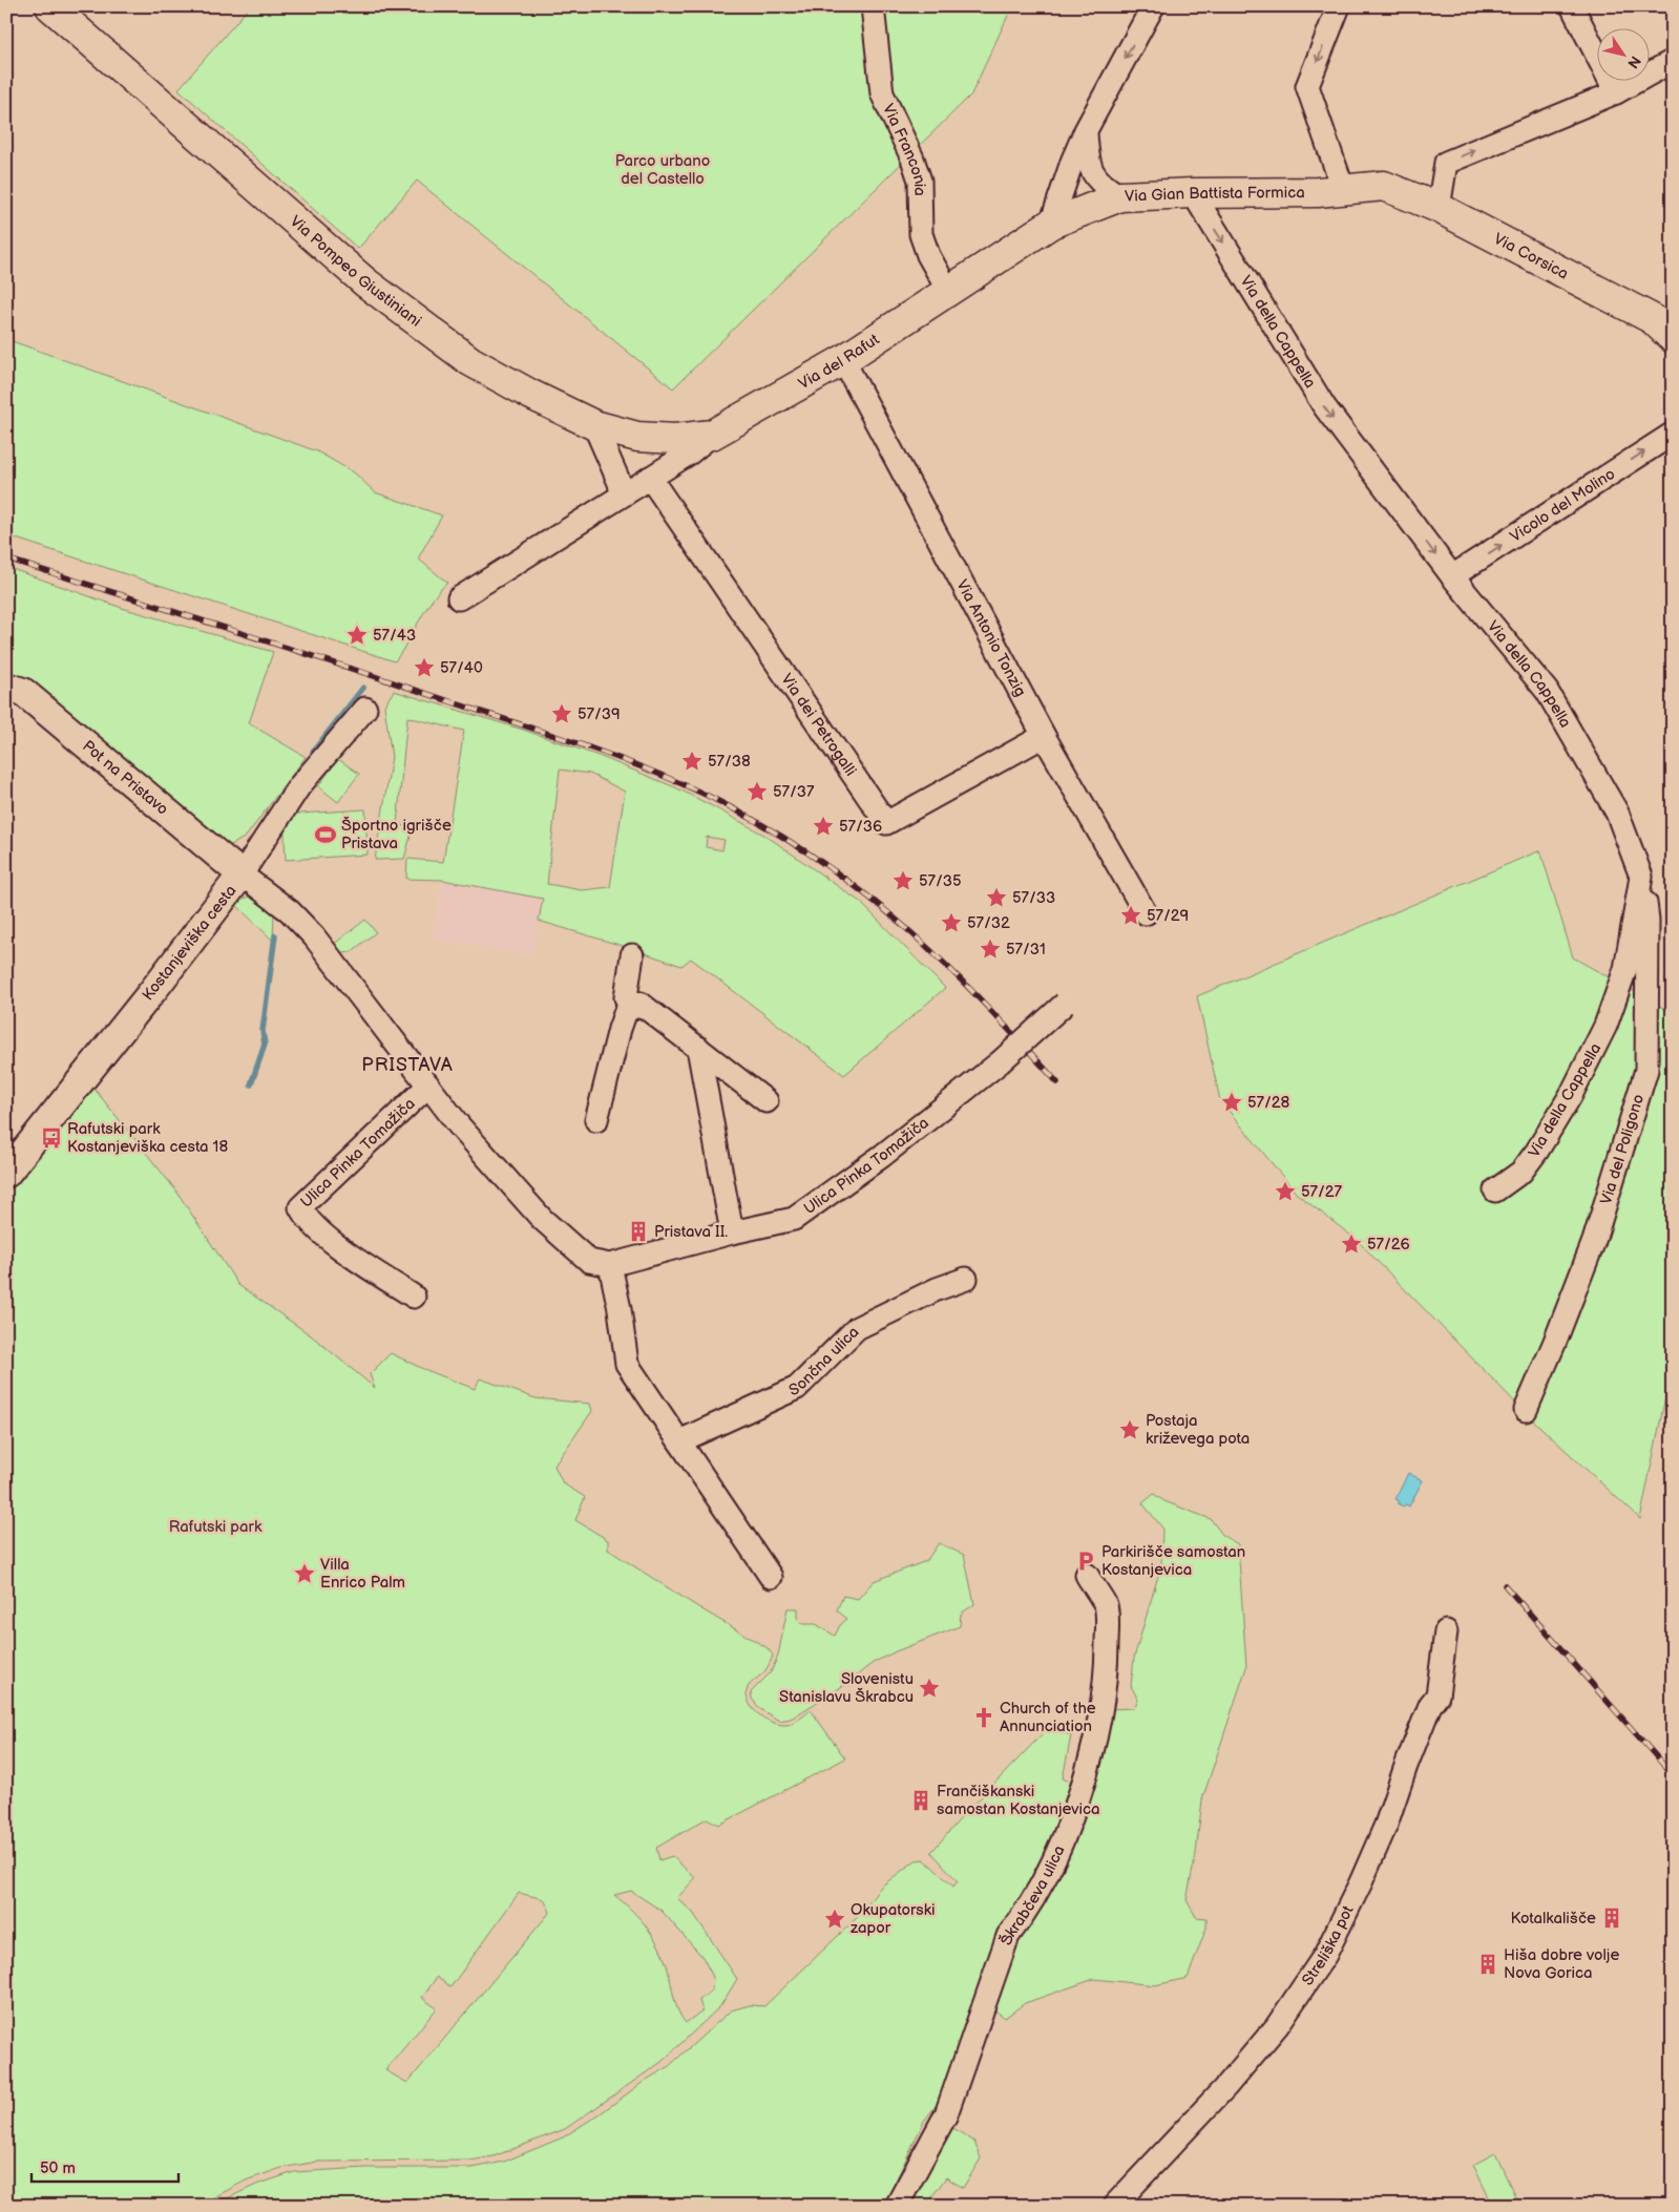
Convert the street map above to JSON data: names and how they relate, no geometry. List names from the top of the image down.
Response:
{
  "streets": {
    "main road": [
      "Via Gian Battista Formica",
      "Via Corsica",
      "Via Pompeo Giustiniani",
      "Via del Rafut"
    ],
    "street": [
      "Via Franconia",
      "Via della Cappella",
      "Vicolo del Molino",
      "Via Antonio Tonzig",
      "Via dei Petrogalli",
      "Pot na Pristavo",
      "Kostanjeviška cesta",
      "Via del Poligono",
      "Ulica Pinka Tomažiča",
      "Sončna ulica",
      "Škrabčeva ulica",
      "Streliška pot"
    ]
  },
  "crossings": [
    ["Via Franconia", "Via del Rafut"],
    ["Via Gian Battista Formica", "Via Corsica"],
    ["Via Gian Battista Formica", "Via della Cappella"],
    ["Via Gian Battista Formica", "Via del Rafut"],
    ["Via Pompeo Giustiniani", "Via del Rafut"],
    ["Via della Cappella", "Vicolo del Molino"],
    ["Via della Cappella", "Via del Poligono"],
    ["Via del Rafut", "Via Antonio Tonzig"],
    ["Via del Rafut", "Via dei Petrogalli"],
    ["Via Antonio Tonzig", "Via dei Petrogalli"],
    ["Pot na Pristavo", "Kostanjeviška cesta"],
    ["Pot na Pristavo", "Ulica Pinka Tomažiča"],
    ["Kostanjeviška cesta", "Ulica Pinka Tomažiča"]
  ],
  "one_way": ["Via della Cappella", "Vicolo del Molino"],
  "districts": ["PRISTAVA"],
  "parks": ["Parco urbano del Castello", "Rafutski park"],
  "places": {
    "place": [
      "57/43",
      "57/40",
      "57/39",
      "57/38",
      "57/37",
      "57/36",
      "57/35",
      "57/33",
      "57/29",
      "57/32",
      "57/31",
      "57/28",
      "57/27",
      "57/26",
      "Postaja križevega pota",
      "Villa Enrico Palm",
      "Slovenistu Stanislavu Škrabcu",
      "Okupatorski zapor"
    ],
    "sports": ["Športno igrišče Pristava"],
    "bus stop": ["Rafutski park Kostanjeviška cesta 18"],
    "building": [
      "Pristava II.",
      "Frančiškanski samostan Kostanjevica",
      "Kotalkališče",
      "Hiša dobre volje Nova Gorica"
    ],
    "parking": ["Parkirišče samostan Kostanjevica"],
    "church": ["Church of the Annunciation"]
  },
  "scale_bar": "50 m",
  "north": "bottom right"
}
